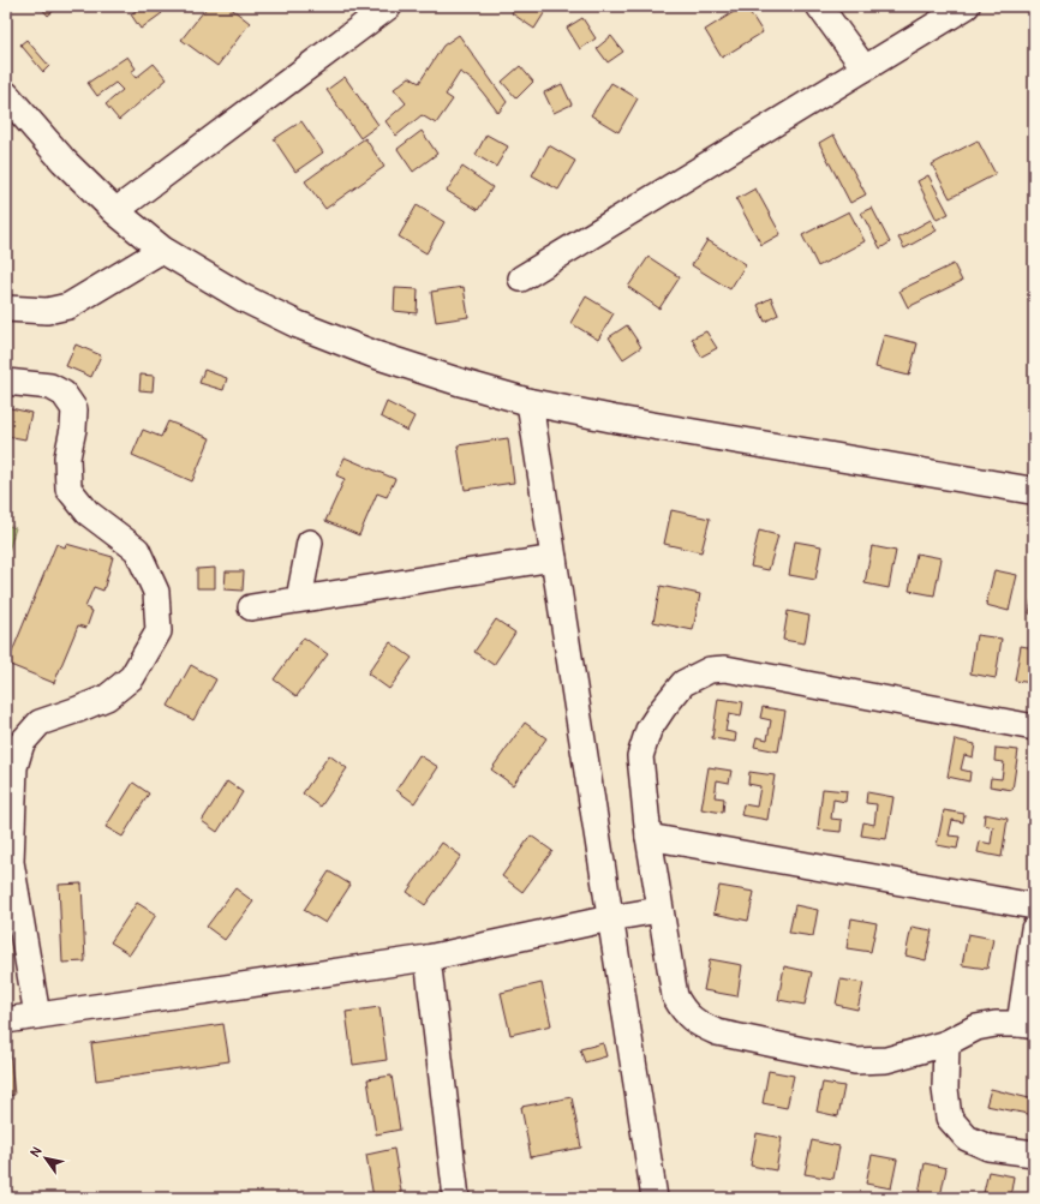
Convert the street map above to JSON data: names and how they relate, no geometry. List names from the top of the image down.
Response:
{
  "north": "top left"
}
